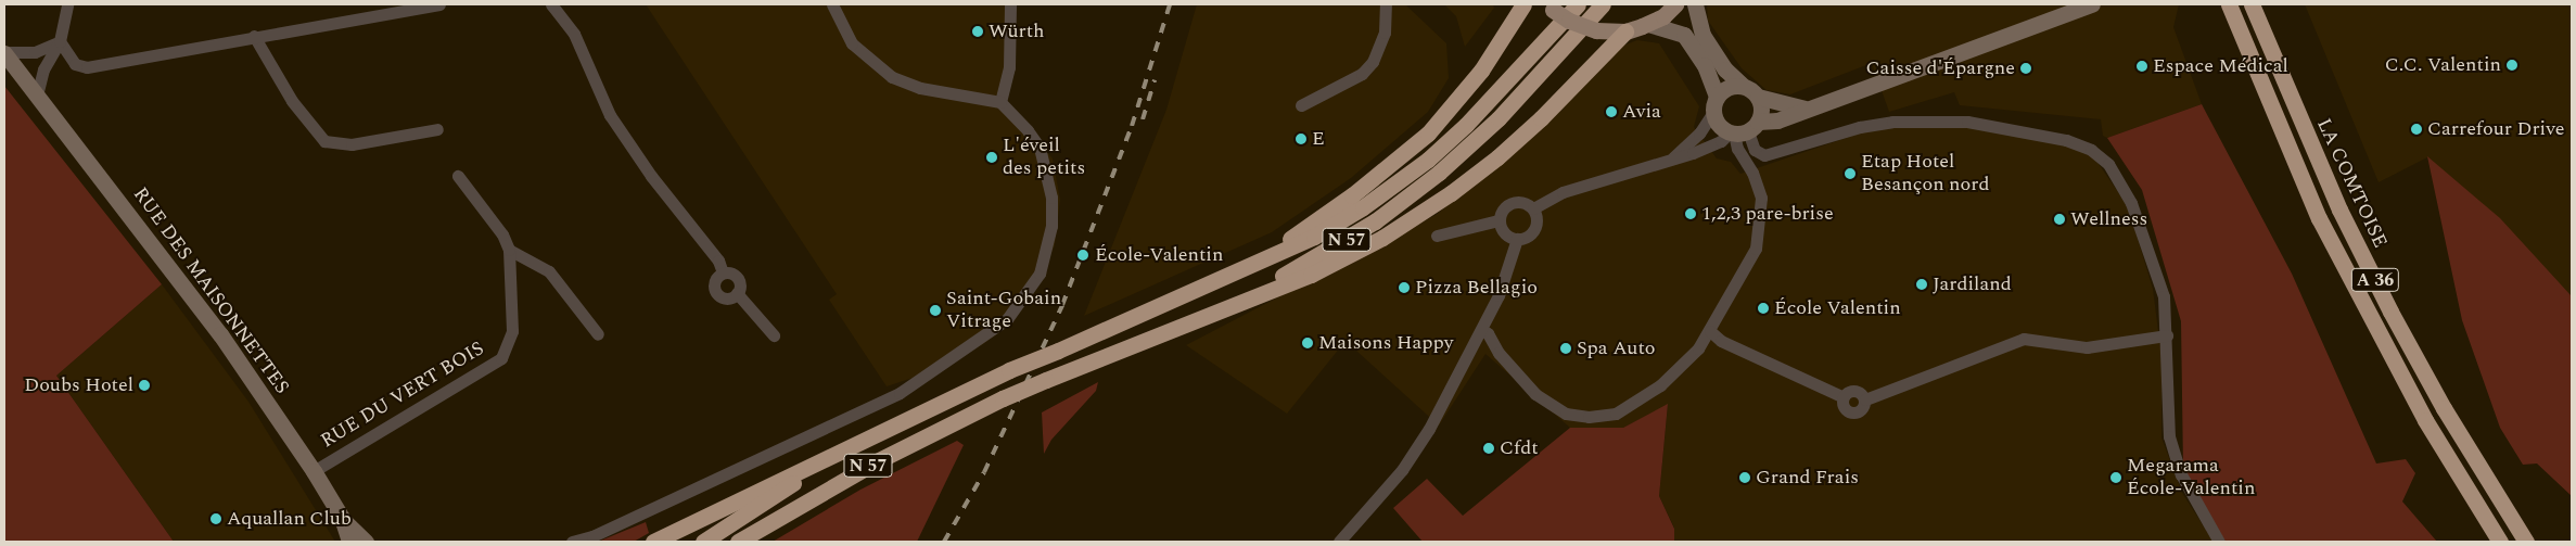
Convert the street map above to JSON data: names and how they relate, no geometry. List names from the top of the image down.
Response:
{
  "streets": {
    "highway": ["LA COMTOISE", "N 57", "A 36"],
    "street": ["RUE DES MAISONNETTES", "RUE DU VERT BOIS"]
  },
  "crossings": [
    ["RUE DES MAISONNETTES", "RUE DU VERT BOIS"]
  ],
  "places": [
    "Würth",
    "C.C. Valentin",
    "Espace Médical",
    "Caisse d'Épargne",
    "Avia",
    "Carrefour Drive",
    "E",
    "L'éveil des petits",
    "Etap Hotel Besançon nord",
    "1,2,3 pare-brise",
    "Wellness",
    "École-Valentin",
    "Jardiland",
    "Pizza Bellagio",
    "École Valentin",
    "Saint-Gobain Vitrage",
    "Maisons Happy",
    "Spa Auto",
    "Doubs Hotel",
    "Cfdt",
    "Grand Frais",
    "Megarama École-Valentin",
    "Aquallan Club"
  ]
}
